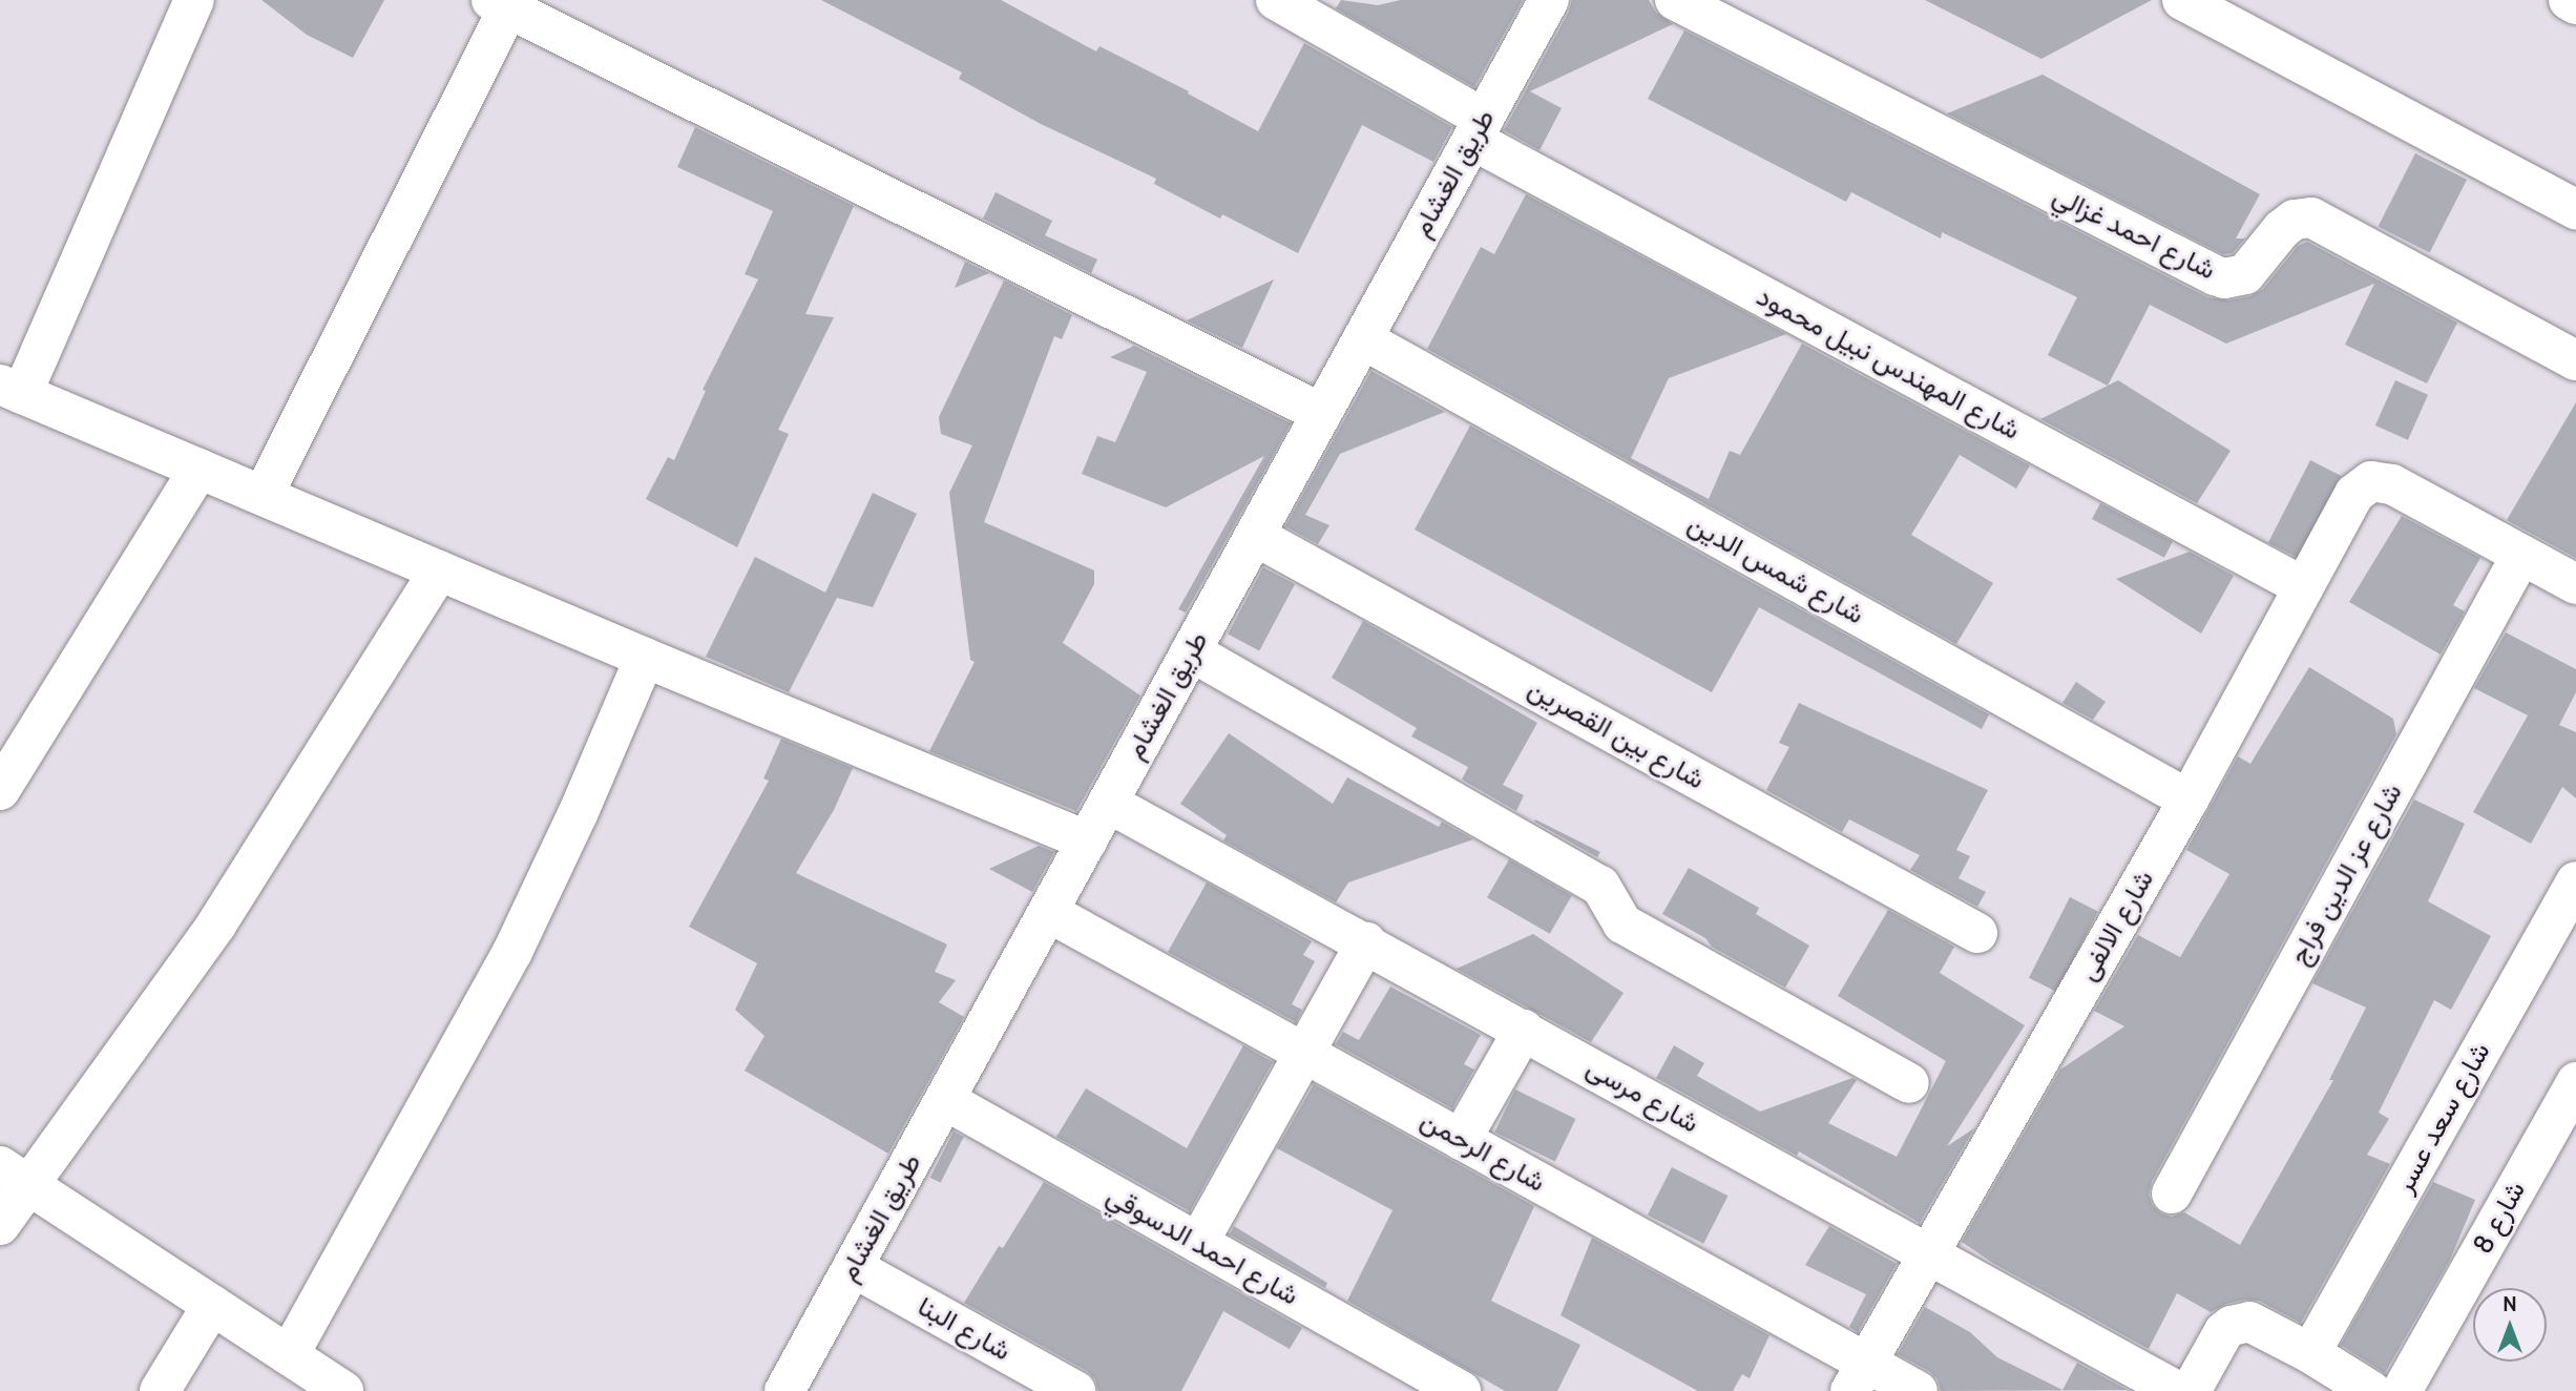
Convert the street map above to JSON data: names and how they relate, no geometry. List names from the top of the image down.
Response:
{
  "streets": {
    "street": [
      "طريق الغشام",
      "شارع احمد غزالي",
      "شارع المهندس نبيل محمود",
      "شارع شمس الدين",
      "شارع بين القصرين",
      "شارع عز الدين فراج",
      "شارع الالفى",
      "شارع مرسى",
      "شارع سعد عسر",
      "شارع الرحمن",
      "شارع 8",
      "شارع احمد الدسوقي",
      "شارع البنا"
    ]
  },
  "crossings": [
    ["طريق الغشام", "شارع المهندس نبيل محمود"],
    ["طريق الغشام", "شارع شمس الدين"],
    ["طريق الغشام", "شارع بين القصرين"],
    ["طريق الغشام", "شارع مرسى"],
    ["طريق الغشام", "شارع الرحمن"],
    ["طريق الغشام", "شارع احمد الدسوقي"],
    ["طريق الغشام", "شارع البنا"],
    ["شارع المهندس نبيل محمود", "شارع الالفى"],
    ["شارع شمس الدين", "شارع الالفى"],
    ["شارع عز الدين فراج", "شارع الالفى"],
    ["شارع الالفى", "شارع مرسى"],
    ["شارع الالفى", "شارع الرحمن"]
  ],
  "north": "top"
}
